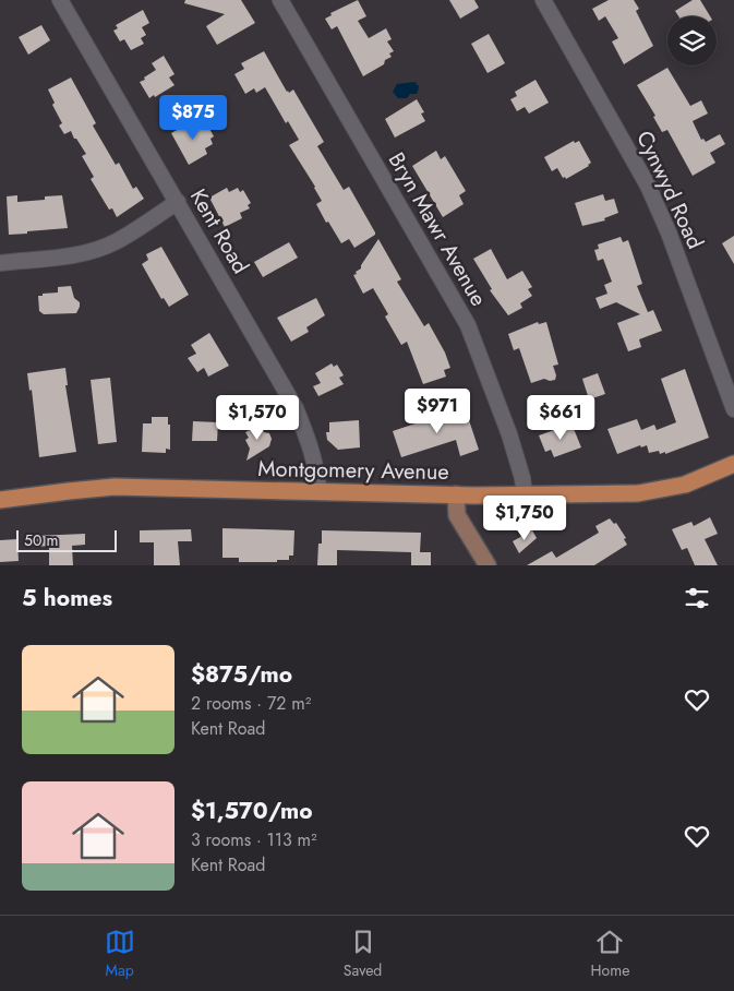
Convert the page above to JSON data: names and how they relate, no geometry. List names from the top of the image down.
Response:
{
  "streets": {
    "main road": ["Montgomery Avenue"],
    "street": ["Cynwyd Road", "Bryn Mawr Avenue", "Kent Road"]
  },
  "crossings": [
    ["Bryn Mawr Avenue", "Montgomery Avenue"],
    ["Kent Road", "Montgomery Avenue"]
  ],
  "scale_bar": "50 m",
  "page": {
    "price": [
      "$875",
      "$971",
      "$1,570",
      "$661",
      "$1,750"
    ],
    "scale": "50 m",
    "heading": "5 homes",
    "list": [
      {
        "name": "$875/mo",
        "note": "2 rooms · 72 m² · Kent Road"
      },
      {
        "name": "$1,570/mo",
        "note": "3 rooms · 113 m² · Kent Road"
      }
    ],
    "tabs": ["Map", "Saved", "Home"]
  }
}
